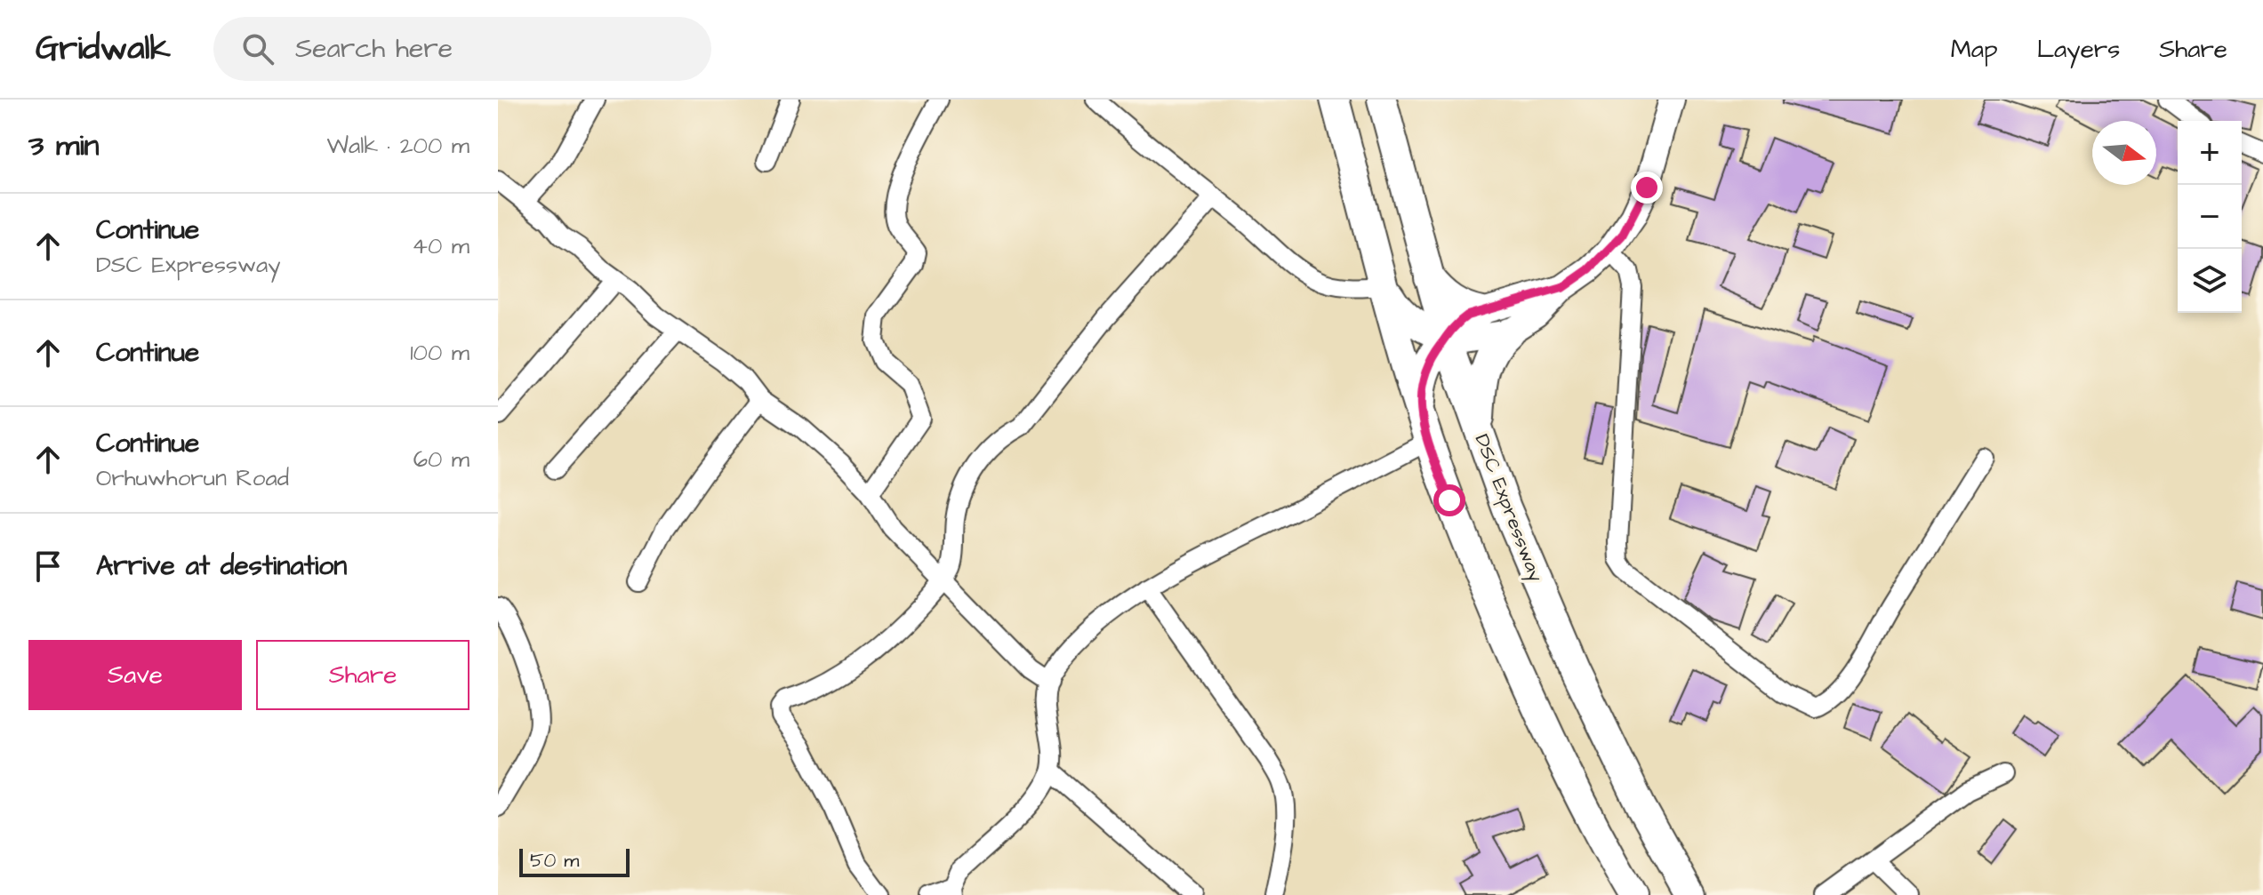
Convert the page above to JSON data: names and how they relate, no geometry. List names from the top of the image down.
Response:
{
  "streets": {
    "main road": ["DSC Expressway"]
  },
  "scale_bar": "50 m",
  "north": "right",
  "page": {
    "header": "Gridwalk",
    "search": "Search here",
    "nav": ["Map", "Layers", "Share"],
    "heading": ["3 min", "Walk · 200 m"],
    "map_buttons": ["+", "−"],
    "list": [
      ["Continue", "DSC Expressway", "40 m"],
      ["Continue", "100 m"],
      ["Continue", "Orhuwhorun Road", "60 m"],
      "Arrive at destination"
    ],
    "buttons": ["Save", "Share"],
    "scale": "50 m"
  }
}
